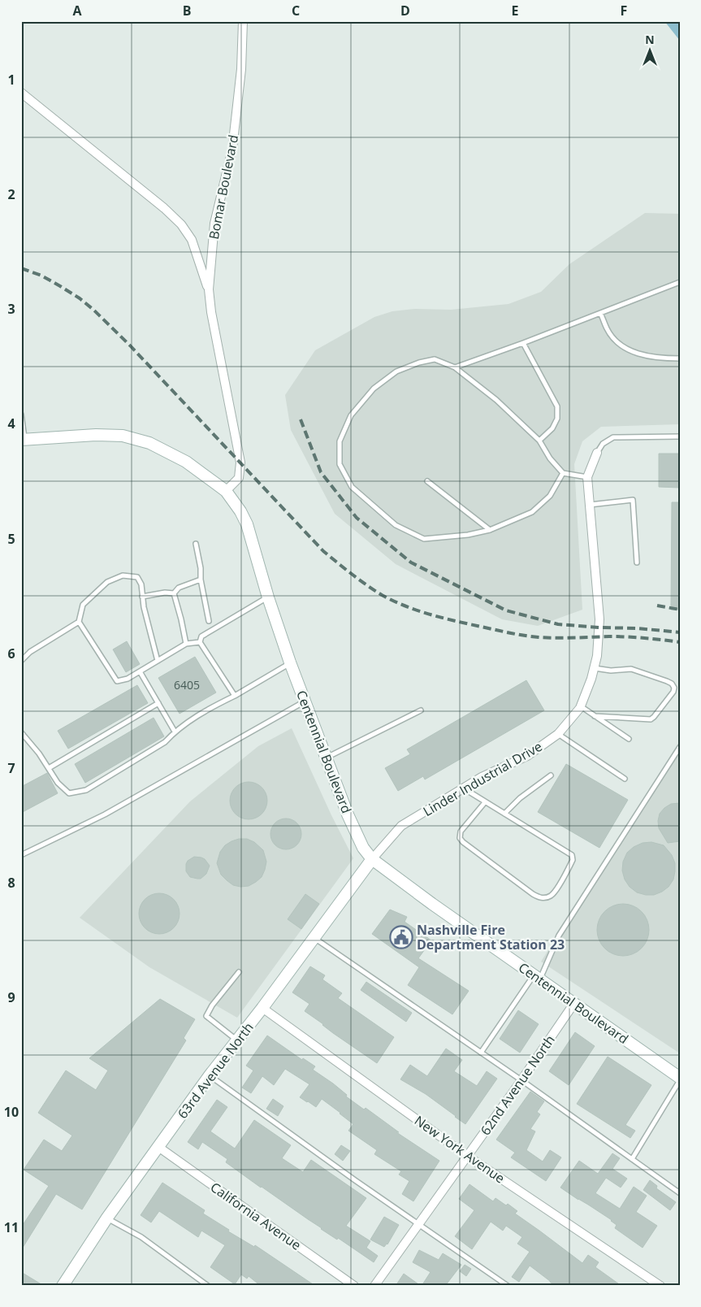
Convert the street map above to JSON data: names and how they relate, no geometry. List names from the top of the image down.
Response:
{
  "streets": {
    "main road": ["Centennial Boulevard", "63rd Avenue North"],
    "street": [
      "Bomar Boulevard",
      "Linder Industrial Drive",
      "62nd Avenue North",
      "New York Avenue",
      "California Avenue"
    ]
  },
  "crossings": [
    ["Bomar Boulevard", "Centennial Boulevard"],
    ["Centennial Boulevard", "Linder Industrial Drive"],
    ["Centennial Boulevard", "63rd Avenue North"],
    ["Centennial Boulevard", "62nd Avenue North"],
    ["Linder Industrial Drive", "63rd Avenue North"],
    ["63rd Avenue North", "New York Avenue"],
    ["63rd Avenue North", "California Avenue"],
    ["62nd Avenue North", "New York Avenue"]
  ],
  "places": {
    "public building": ["Nashville Fire Department Station 23"]
  },
  "house_numbers": ["6405"],
  "north": "top",
  "grid": {
    "columns": [
      "A",
      "B",
      "C",
      "D",
      "E",
      "F"
    ],
    "rows": [
      "1",
      "2",
      "3",
      "4",
      "5",
      "6",
      "7",
      "8",
      "9",
      "10",
      "11"
    ]
  }
}
